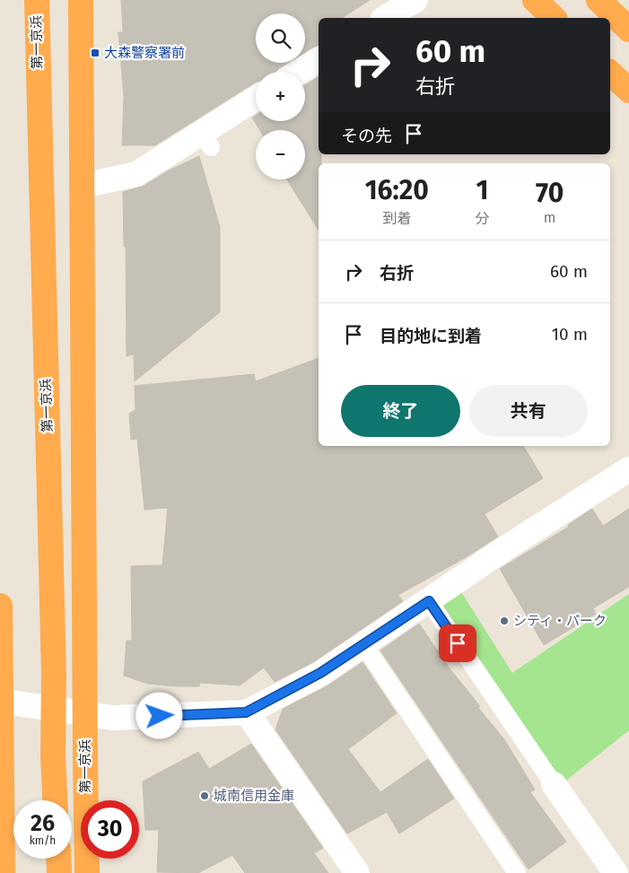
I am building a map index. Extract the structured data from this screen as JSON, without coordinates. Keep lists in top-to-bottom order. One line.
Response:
{"streets":{"highway":["第一京浜"]},"places":{"transit":["大森警察署前"],"other":["シティ・パーク","城南信用金庫"]},"page":{"map_buttons":["+","−"],"turn":["60 m","右折"],"then":"その先","eta":["16:20","到着","1","分","70","m"],"list":[{"name":"右折","value":"60 m"},{"name":"目的地に到着","value":"10 m"}],"buttons":["終了","共有"],"speed":"26 km/h","limit":"30"}}
